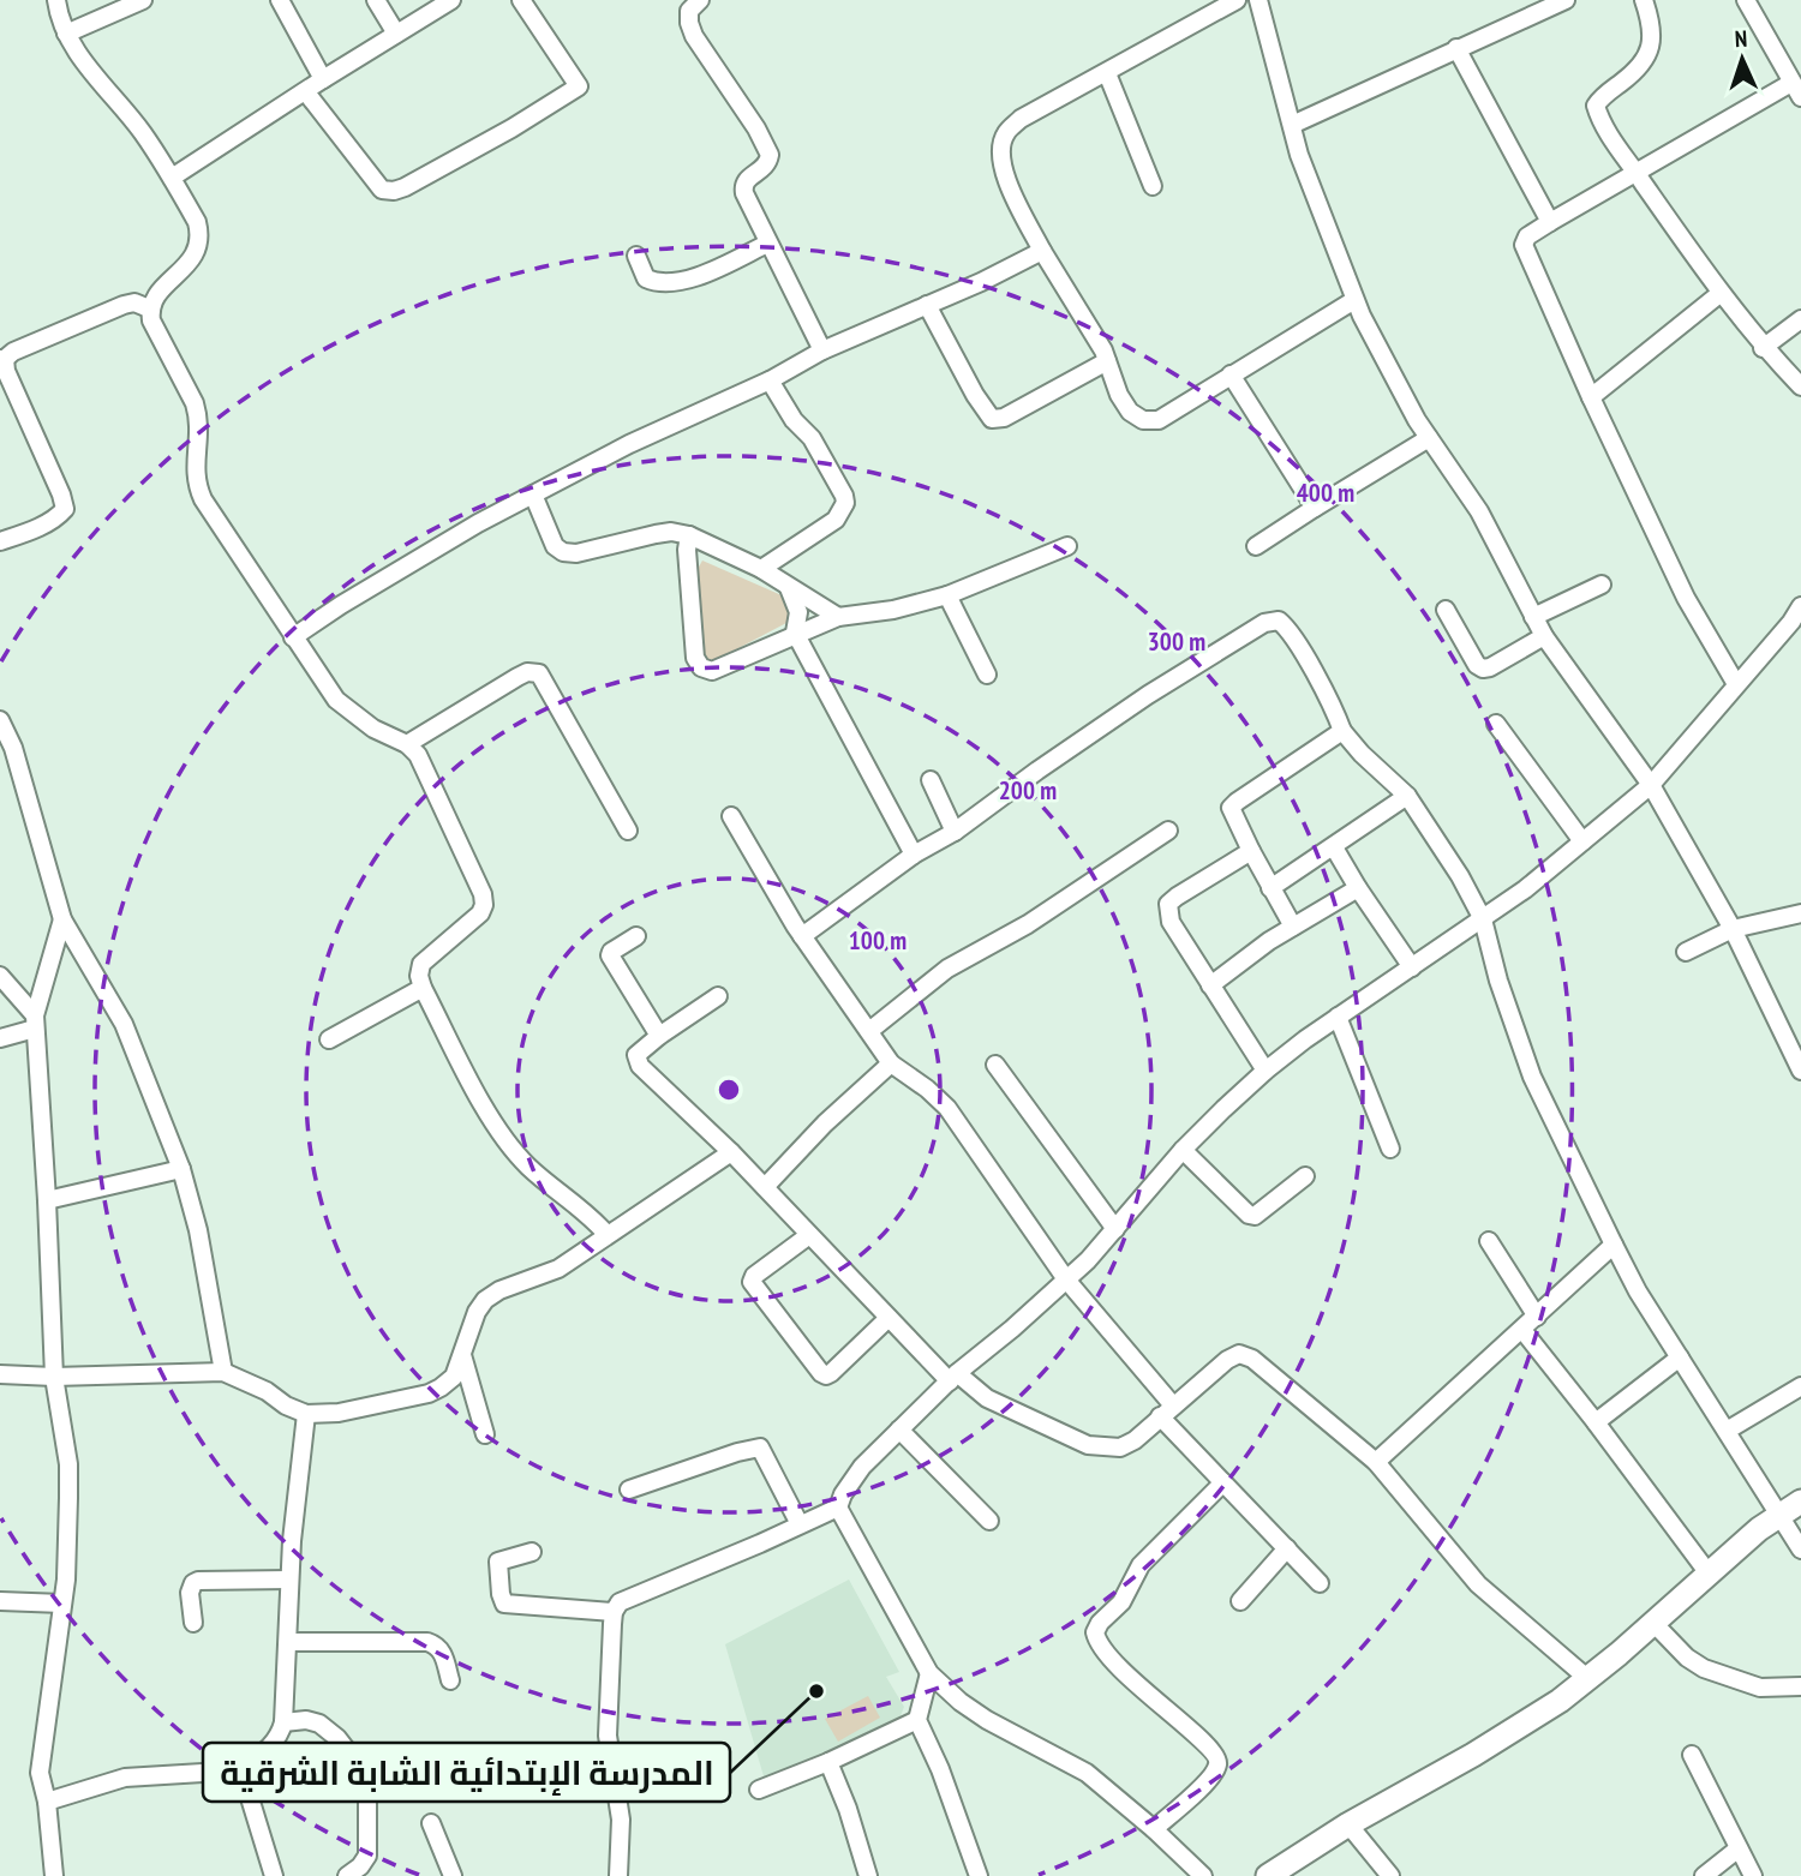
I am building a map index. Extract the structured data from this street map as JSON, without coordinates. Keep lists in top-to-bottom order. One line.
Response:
{"places":["المدرسة الإبتدائية الشابة الشرقية"],"north":"top","rings":["400 m","300 m","200 m","100 m"]}
